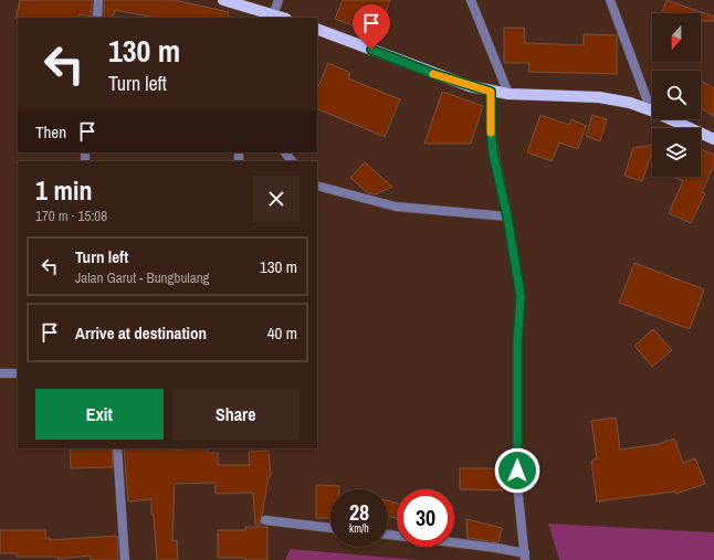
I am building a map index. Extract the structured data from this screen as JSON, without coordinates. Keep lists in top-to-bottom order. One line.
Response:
{"north":"bottom","page":{"turn":["130 m","Turn left"],"then":"Then","heading":["1 min","170 m · 15:08"],"list":[{"name":"Turn left","note":"Jalan Garut - Bungbulang","value":"130 m"},{"name":"Arrive at destination","value":"40 m"}],"buttons":["Exit","Share"],"speed":"28 km/h","limit":"30"}}
